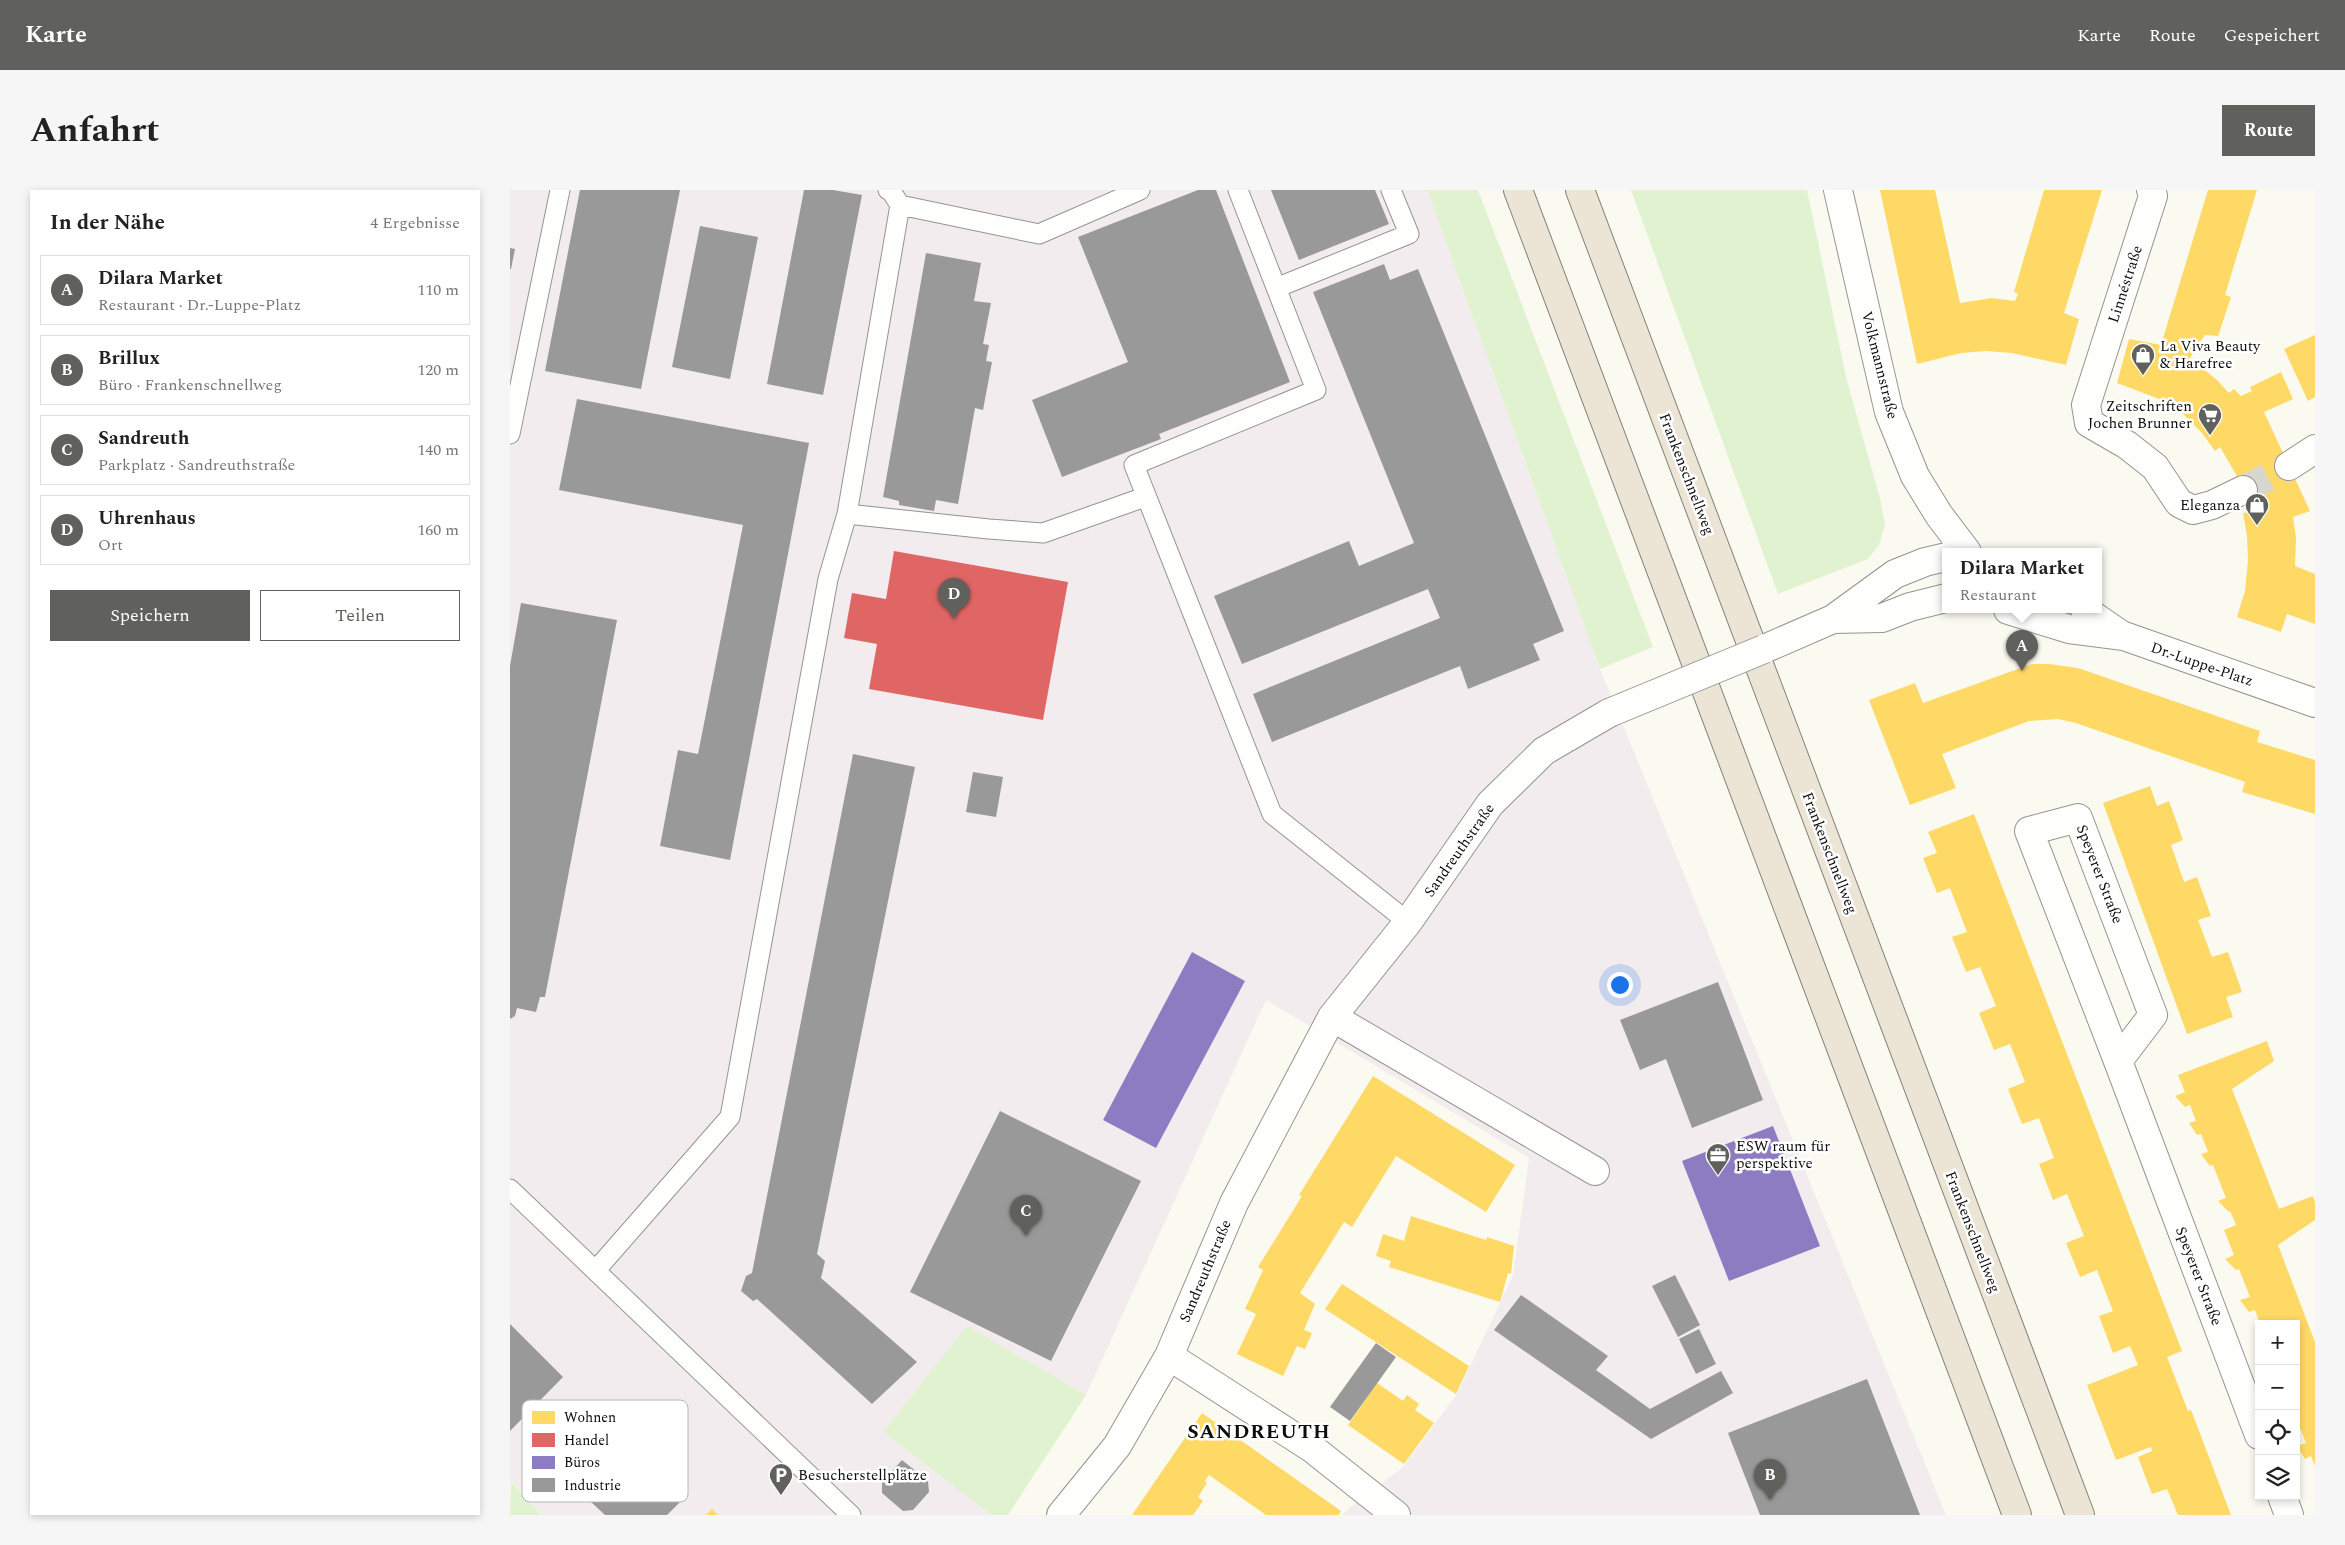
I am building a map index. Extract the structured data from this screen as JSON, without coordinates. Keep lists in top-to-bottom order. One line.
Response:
{"streets":{"highway":["Frankenschnellweg"],"street":["Linnéstraße","Volkmannstraße","Dr.-Luppe-Platz","Sandreuthstraße","Speyerer Straße"]},"districts":["SANDREUTH"],"places":{"shop":["La Viva Beauty & Harefree","Eleganza"],"supermarket":["Zeitschriften Jochen Brunner"],"office":["ESW raum für perspektive"],"parking":["Besucherstellplätze"]},"legend":["Wohnen","Handel","Büros","Industrie"],"page":{"header":"Karte","nav":["Karte","Route","Gespeichert"],"title":"Anfahrt","buttons":["Route",["Speichern","Teilen"]],"heading":["In der Nähe","4 Ergebnisse"],"list":[{"mark":"A","name":"Dilara Market","note":"Restaurant · Dr.-Luppe-Platz","value":"110 m"},{"mark":"B","name":"Brillux","note":"Büro · Frankenschnellweg","value":"120 m"},{"mark":"C","name":"Sandreuth","note":"Parkplatz · Sandreuthstraße","value":"140 m"},{"mark":"D","name":"Uhrenhaus","note":"Ort","value":"160 m"}],"popup":["Dilara Market","Restaurant"],"pins":["D","A","C","B"],"map_buttons":["+","−"]}}
